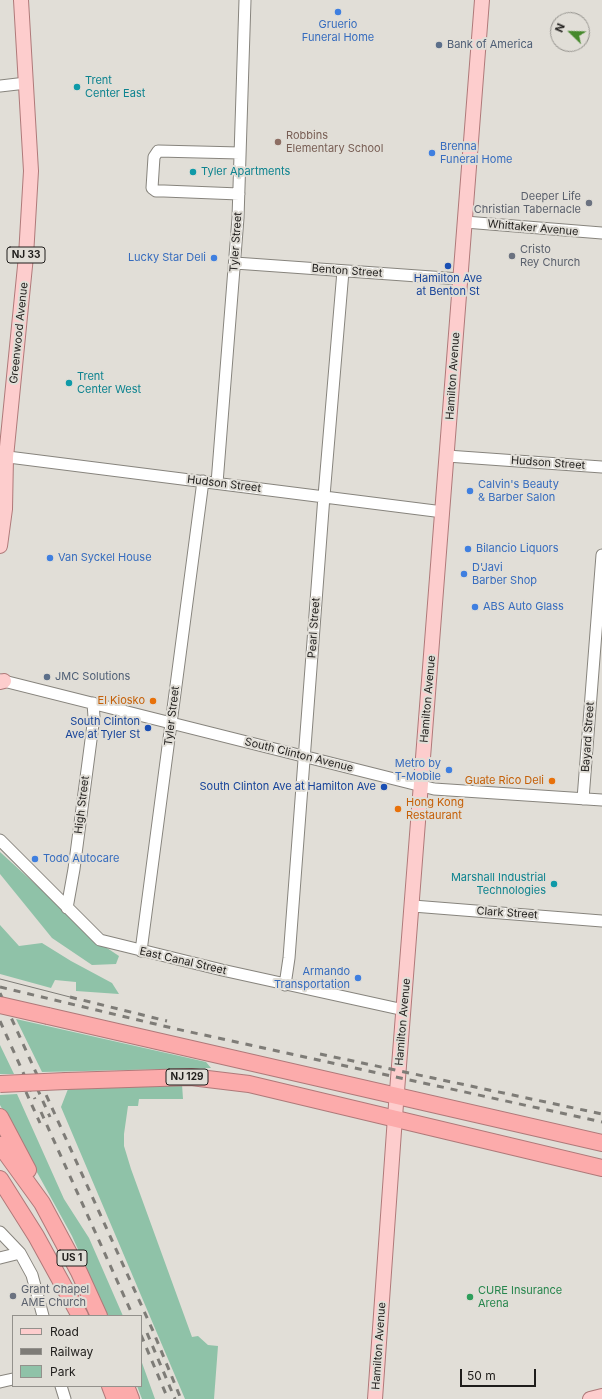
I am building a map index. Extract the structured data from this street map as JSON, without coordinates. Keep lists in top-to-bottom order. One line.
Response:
{"streets":{"highway":["NJ 129","US 1"],"main road":["NJ 33","Greenwood Avenue","Hamilton Avenue"],"street":["Whittaker Avenue","Tyler Street","Benton Street","Hudson Street","Pearl Street","Bayard Street","South Clinton Avenue","High Street","Clark Street","East Canal Street"]},"crossings":[["Whittaker Avenue","Hamilton Avenue"],["Tyler Street","Benton Street"],["Tyler Street","Hudson Street"],["Tyler Street","South Clinton Avenue"],["Tyler Street","East Canal Street"],["Benton Street","Hamilton Avenue"],["Benton Street","Pearl Street"],["Greenwood Avenue","Hudson Street"],["Hamilton Avenue","Hudson Street"],["Hamilton Avenue","South Clinton Avenue"],["Hamilton Avenue","Clark Street"],["Hamilton Avenue","East Canal Street"],["Hamilton Avenue","NJ 129"],["Hudson Street","Pearl Street"],["Pearl Street","South Clinton Avenue"],["Pearl Street","East Canal Street"],["Bayard Street","South Clinton Avenue"],["South Clinton Avenue","High Street"],["High Street","East Canal Street"]],"places":["Gruerio Funeral Home","Bank of America","Trent Center East","Robbins Elementary School","Brenna Funeral Home","Tyler Apartments","Deeper Life Christian Tabernacle","Cristo Rey Church","Lucky Star Deli","Hamilton Ave at Benton St","Trent Center West","Calvin's Beauty & Barber Salon","Bilancio Liquors","Van Syckel House","D'Javi Barber Shop","ABS Auto Glass","JMC Solutions","El Kiosko","South Clinton Ave at Tyler St","Metro by T-Mobile","Guate Rico Deli","South Clinton Ave at Hamilton Ave","Hong Kong Restaurant","Todo Autocare","Marshall Industrial Technologies","Armando Transportation","Grant Chapel AME Church","CURE Insurance Arena"],"legend":["Road","Railway","Park"],"scale_bar":"50 m","north":"top left"}
